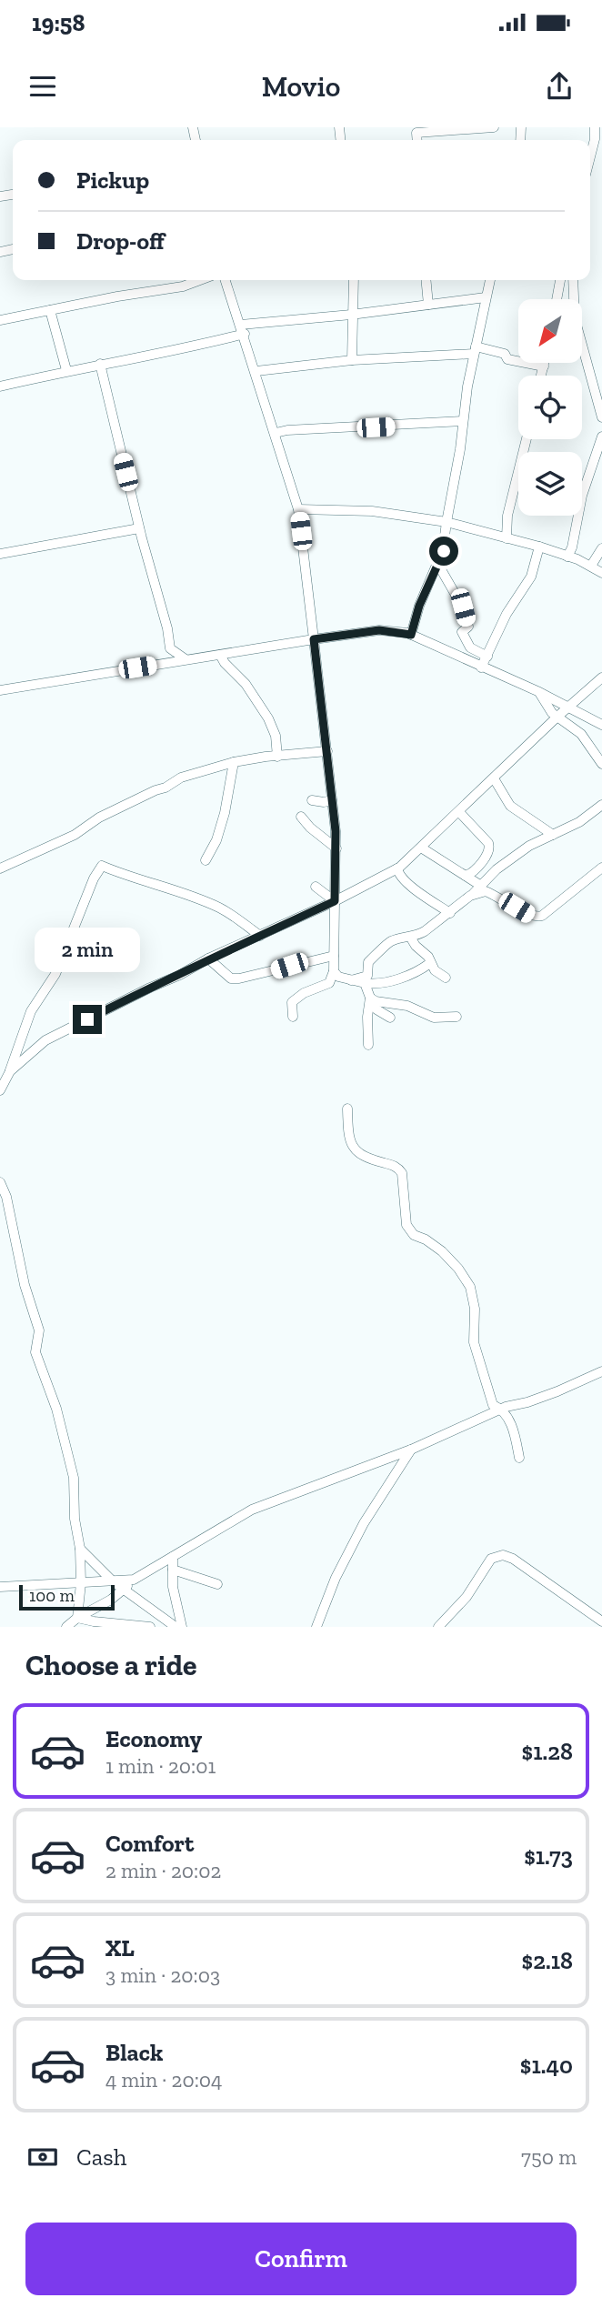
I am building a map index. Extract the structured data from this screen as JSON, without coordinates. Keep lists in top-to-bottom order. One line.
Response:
{"scale_bar":"100 m","north":"bottom left","page":{"status":"19:58","header":"Movio","banner":["Pickup","Drop-off"],"bubble":"2 min","scale":"100 m","heading":"Choose a ride","list":[{"name":"Economy","note":"1 min · 20:01","value":"$1.28"},{"name":"Comfort","note":"2 min · 20:02","value":"$1.73"},{"name":"XL","note":"3 min · 20:03","value":"$2.18"},{"name":"Black","note":"4 min · 20:04","value":"$1.40"}],"pay":["Cash","750 m"],"buttons":"Confirm"}}
